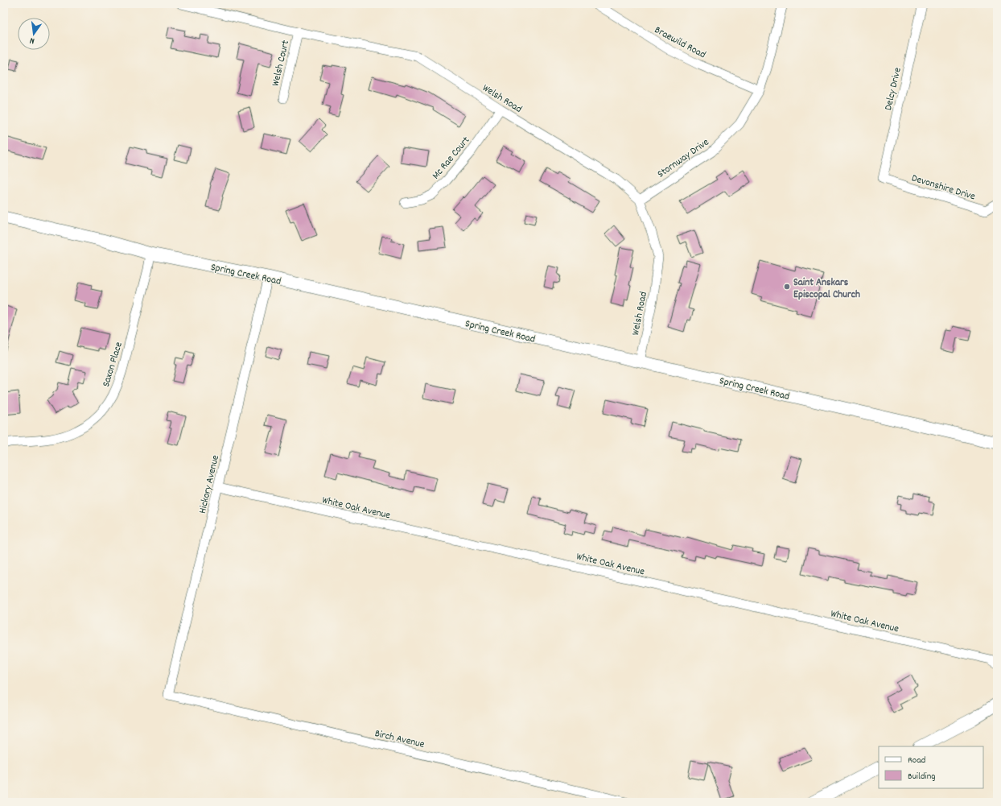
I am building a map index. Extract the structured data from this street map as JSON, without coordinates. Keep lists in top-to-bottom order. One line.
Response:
{"streets":{"main road":["Spring Creek Road"],"street":["Braewild Road","Welsh Court","Delcy Drive","Welsh Road","Mc Rae Court","Stornway Drive","Devonshire Drive","Saxon Place","Hickory Avenue","White Oak Avenue","Birch Avenue"]},"crossings":[["Braewild Road","Stornway Drive"],["Welsh Court","Welsh Road"],["Delcy Drive","Devonshire Drive"],["Welsh Road","Mc Rae Court"],["Welsh Road","Stornway Drive"],["Welsh Road","Spring Creek Road"],["Spring Creek Road","Saxon Place"],["Spring Creek Road","Hickory Avenue"],["Hickory Avenue","White Oak Avenue"],["Hickory Avenue","Birch Avenue"]],"places":["Saint Anskars Episcopal Church"],"legend":["Road","Building"],"north":"bottom"}
